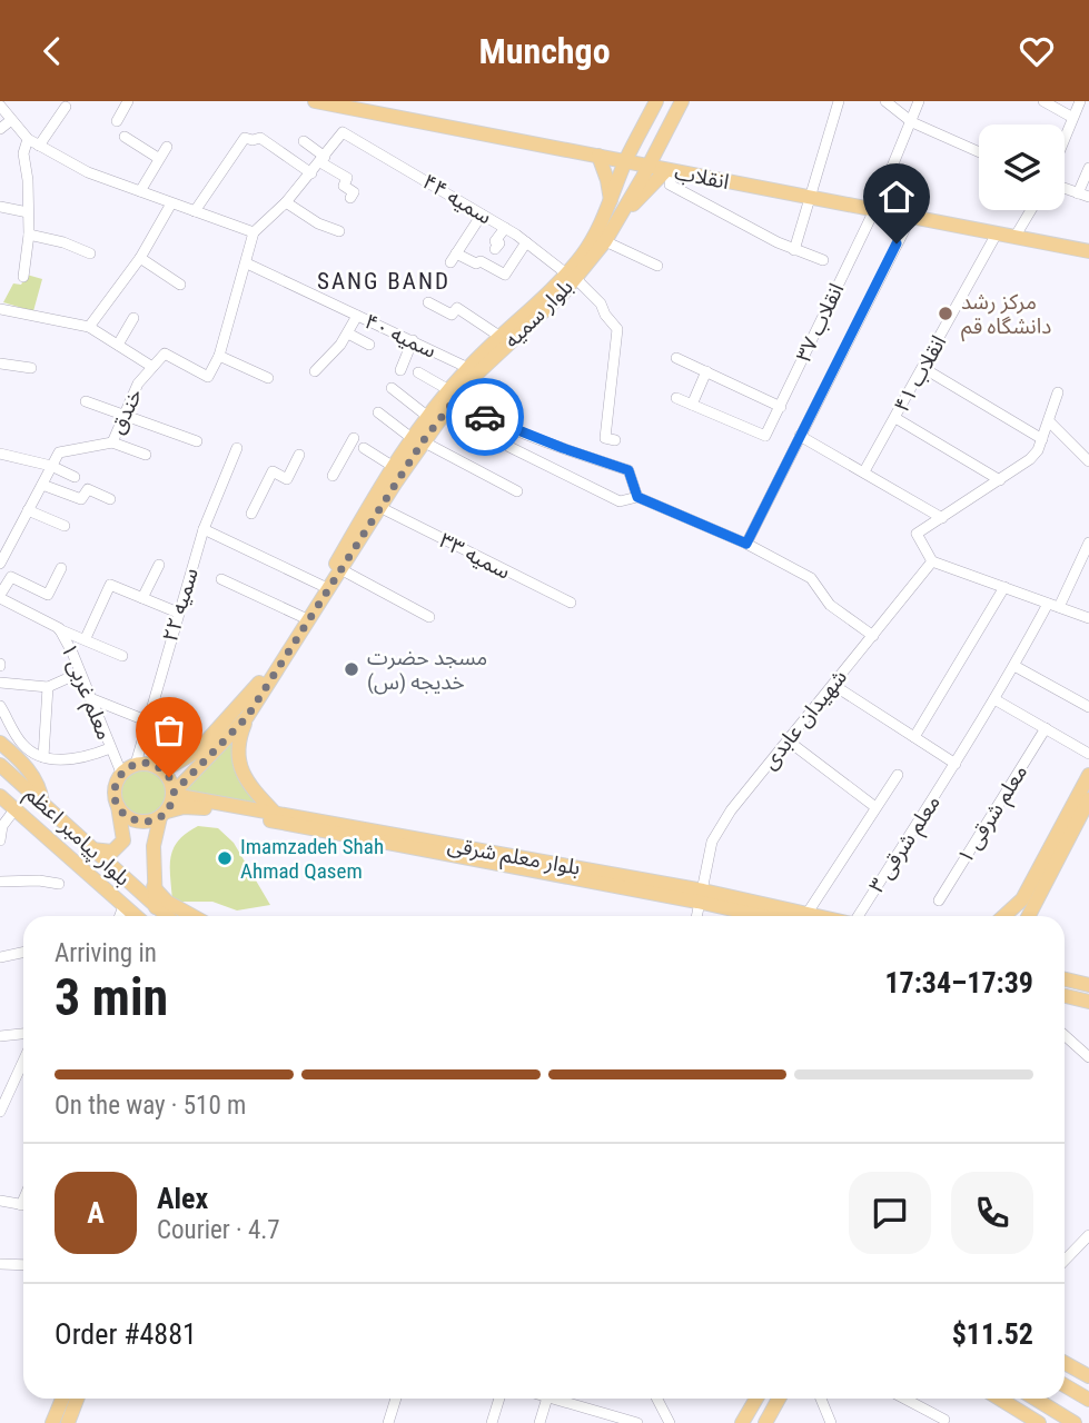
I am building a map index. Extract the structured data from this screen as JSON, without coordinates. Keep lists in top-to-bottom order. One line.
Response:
{"streets":{"main road":["انقلاب","بلوار سمیه","بلوار پیامبر اعظم","بلوار معلم شرقی"],"street":["سمیه ۴۴","انقلاب ۳۷","سمیه ۴۰","انقلاب ۴۱","خندق","سمیه ۳۳","سمیه ۲۲","معلم غربی ۱","شهیدان عابدی","معلم شرقی ۱","معلم شرقی ۳"]},"crossings":[["انقلاب","بلوار سمیه"],["انقلاب","انقلاب ۳۷"],["انقلاب","انقلاب ۴۱"],["سمیه ۴۴","بلوار سمیه"],["بلوار سمیه","سمیه ۴۰"],["بلوار سمیه","سمیه ۳۳"],["بلوار سمیه","سمیه ۲۲"],["بلوار سمیه","معلم غربی ۱"],["بلوار سمیه","بلوار معلم شرقی"],["سمیه ۲۲","معلم غربی ۱"],["سمیه ۲۲","بلوار معلم شرقی"],["معلم غربی ۱","بلوار معلم شرقی"],["شهیدان عابدی","بلوار معلم شرقی"]],"districts":["SANG BAND"],"places":["مرکز رشد دانشگاه قم","مسجد حضرت خدیجه (س)","Imamzadeh Shah Ahmad Qasem"],"page":{"header":"Munchgo","heading":["3 min","Arriving in","17:34–17:39"],"panel":["Alex","Courier · 4.7","Order #4881","$11.52"],"bar":"On the way · 510 m","round":"A"}}
